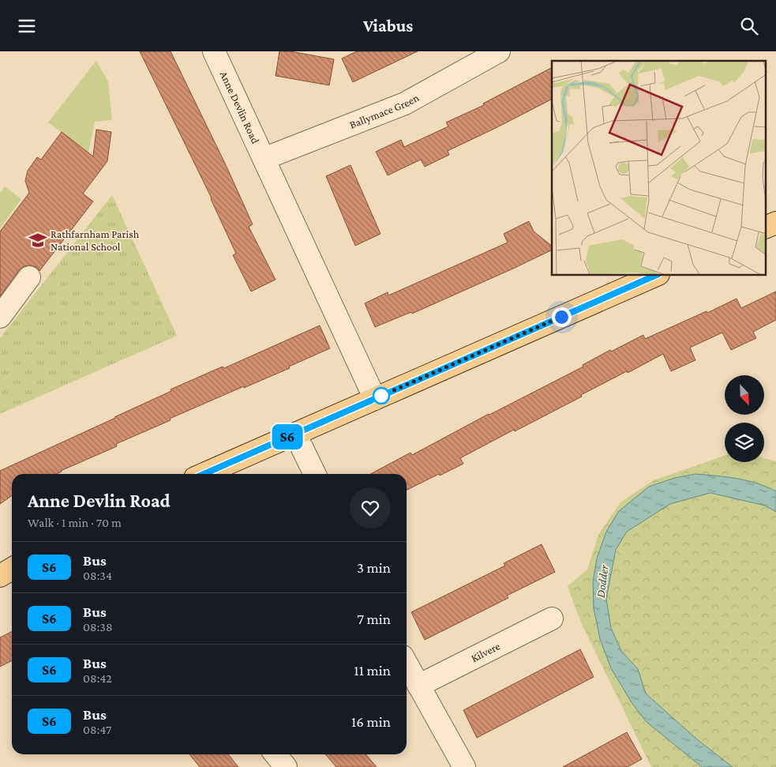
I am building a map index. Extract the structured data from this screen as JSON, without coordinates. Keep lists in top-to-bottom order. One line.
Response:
{"streets":{"street":["Anne Devlin Road","Ballymace Green","Kilvere"]},"crossings":[["Anne Devlin Road","Ballymace Green"]],"water":["Dodder"],"places":{"school or university":["Rathfarnham Parish National School"]},"lines":["bus line S6"],"north":"bottom right","page":{"header":"Viabus","on_map":"S6","heading":["Anne Devlin Road","Walk · 1 min · 70 m"],"list":[{"mark":"S6","name":"Bus","note":"08:34","value":"3 min"},{"mark":"S6","name":"Bus","note":"08:38","value":"7 min"},{"mark":"S6","name":"Bus","note":"08:42","value":"11 min"},{"mark":"S6","name":"Bus","note":"08:47","value":"16 min"}]}}
